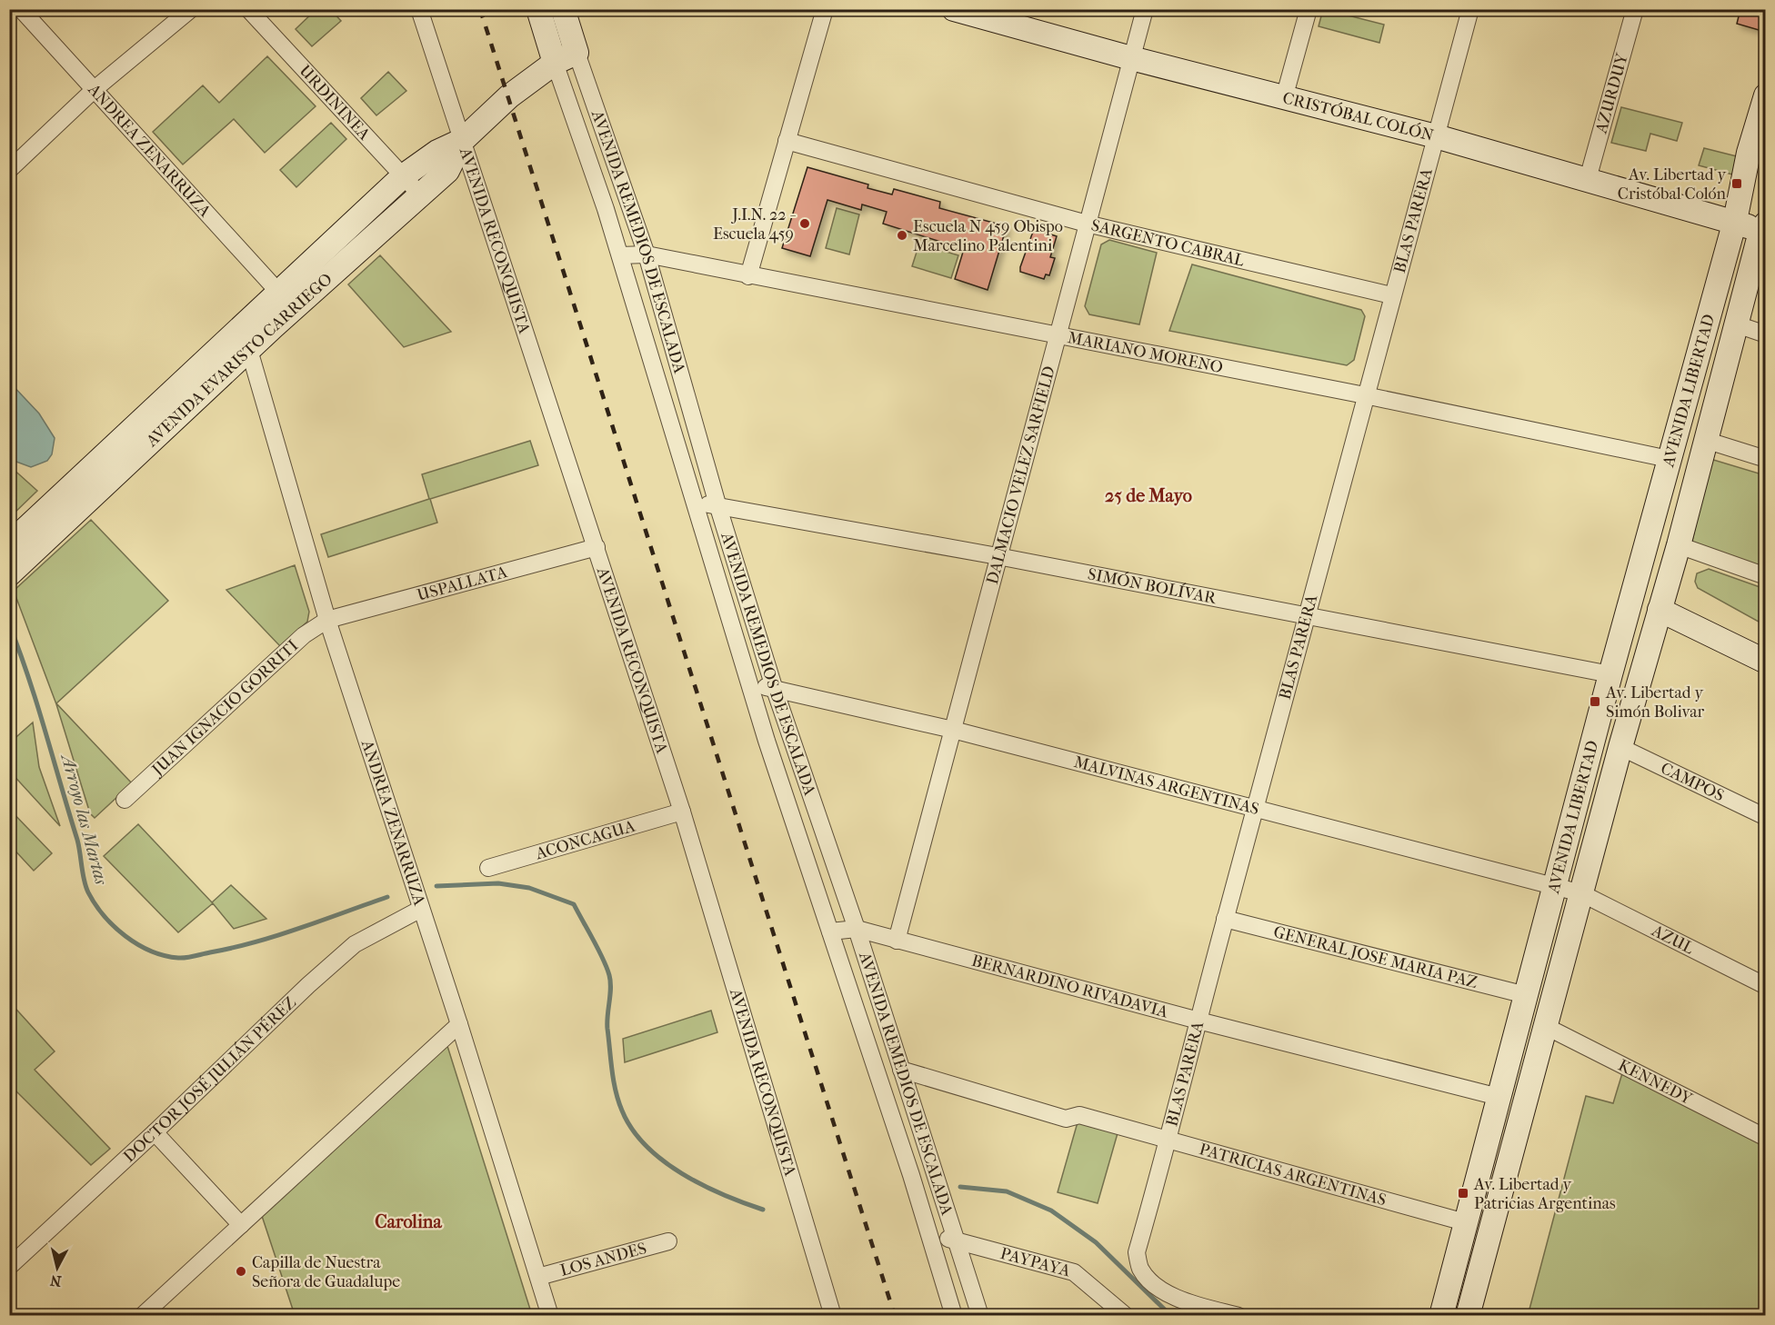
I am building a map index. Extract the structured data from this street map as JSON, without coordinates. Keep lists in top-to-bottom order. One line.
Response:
{"streets":{"street":["AZURDUY","URDININEA","CRISTÓBAL COLÓN","ANDREA ZENARRUZA","BLAS PARERA","AVENIDA RECONQUISTA","AVENIDA REMEDIOS DE ESCALADA","SARGENTO CABRAL","MARIANO MORENO","AVENIDA EVARISTO CARRIEGO","AVENIDA LIBERTAD","DALMACIO VELEZ SARFIELD","USPALLATA","SIMÓN BOLÍVAR","JUAN IGNACIO GORRITI","CAMPOS","MALVINAS ARGENTINAS","ACONCAGUA","AZUL","GENERAL JOSE MARIA PAZ","BERNARDINO RIVADAVIA","DOCTOR JOSÉ JULIÁN PÉREZ","KENNEDY","PATRICIAS ARGENTINAS","LOS ANDES","PAYPAYA"]},"crossings":[["AZURDUY","CRISTÓBAL COLÓN"],["URDININEA","AVENIDA EVARISTO CARRIEGO"],["CRISTÓBAL COLÓN","BLAS PARERA"],["CRISTÓBAL COLÓN","AVENIDA LIBERTAD"],["CRISTÓBAL COLÓN","DALMACIO VELEZ SARFIELD"],["ANDREA ZENARRUZA","AVENIDA EVARISTO CARRIEGO"],["ANDREA ZENARRUZA","USPALLATA"],["ANDREA ZENARRUZA","JUAN IGNACIO GORRITI"],["ANDREA ZENARRUZA","DOCTOR JOSÉ JULIÁN PÉREZ"],["ANDREA ZENARRUZA","LOS ANDES"],["BLAS PARERA","SARGENTO CABRAL"],["BLAS PARERA","MARIANO MORENO"],["BLAS PARERA","SIMÓN BOLÍVAR"],["BLAS PARERA","MALVINAS ARGENTINAS"],["BLAS PARERA","GENERAL JOSE MARIA PAZ"],["BLAS PARERA","BERNARDINO RIVADAVIA"],["BLAS PARERA","PATRICIAS ARGENTINAS"],["AVENIDA RECONQUISTA","AVENIDA EVARISTO CARRIEGO"],["AVENIDA RECONQUISTA","USPALLATA"],["AVENIDA RECONQUISTA","ACONCAGUA"],["AVENIDA REMEDIOS DE ESCALADA","MARIANO MORENO"],["AVENIDA REMEDIOS DE ESCALADA","AVENIDA EVARISTO CARRIEGO"],["AVENIDA REMEDIOS DE ESCALADA","SIMÓN BOLÍVAR"],["AVENIDA REMEDIOS DE ESCALADA","MALVINAS ARGENTINAS"],["AVENIDA REMEDIOS DE ESCALADA","BERNARDINO RIVADAVIA"],["AVENIDA REMEDIOS DE ESCALADA","PATRICIAS ARGENTINAS"],["AVENIDA REMEDIOS DE ESCALADA","PAYPAYA"],["SARGENTO CABRAL","DALMACIO VELEZ SARFIELD"],["MARIANO MORENO","AVENIDA LIBERTAD"],["MARIANO MORENO","DALMACIO VELEZ SARFIELD"],["AVENIDA LIBERTAD","SIMÓN BOLÍVAR"],["AVENIDA LIBERTAD","CAMPOS"],["AVENIDA LIBERTAD","MALVINAS ARGENTINAS"],["AVENIDA LIBERTAD","AZUL"],["AVENIDA LIBERTAD","GENERAL JOSE MARIA PAZ"],["AVENIDA LIBERTAD","BERNARDINO RIVADAVIA"],["AVENIDA LIBERTAD","KENNEDY"],["AVENIDA LIBERTAD","PATRICIAS ARGENTINAS"],["DALMACIO VELEZ SARFIELD","SIMÓN BOLÍVAR"],["DALMACIO VELEZ SARFIELD","MALVINAS ARGENTINAS"],["DALMACIO VELEZ SARFIELD","BERNARDINO RIVADAVIA"],["USPALLATA","JUAN IGNACIO GORRITI"],["MALVINAS ARGENTINAS","AZUL"]],"districts":["25 de Mayo","Carolina"],"water":["Arroyo las Martas"],"places":{"transit":["Av. Libertad y Cristóbal Colón","Av. Libertad y Simón Bolivar","Av. Libertad y Patricias Argentinas"],"other":["J.I.N. 22 - Escuela 459","Escuela N 459 Obispo Marcelino Palentini","Capilla de Nuestra Señora de Guadalupe"]},"north":"bottom"}
